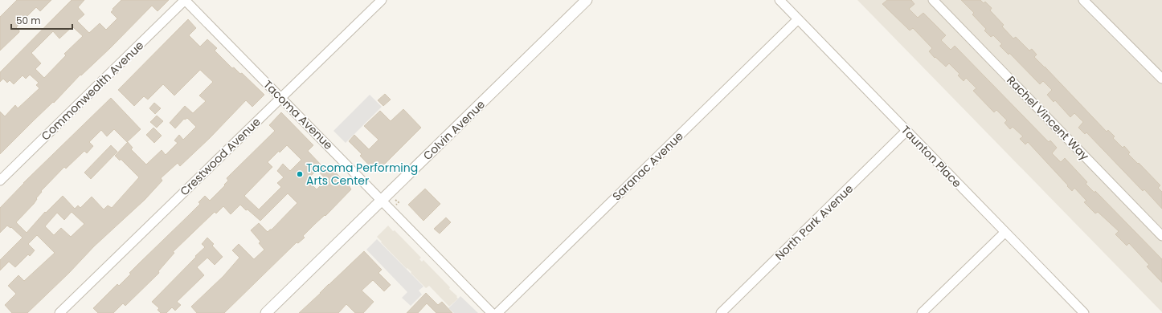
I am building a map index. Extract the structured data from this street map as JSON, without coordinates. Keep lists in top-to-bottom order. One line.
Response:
{"streets":{"street":["Commonwealth Avenue","Tacoma Avenue","Rachel Vincent Way","Colvin Avenue","Crestwood Avenue","Taunton Place","Saranac Avenue","North Park Avenue"]},"crossings":[["Commonwealth Avenue","Tacoma Avenue"],["Tacoma Avenue","Colvin Avenue"],["Tacoma Avenue","Crestwood Avenue"],["Taunton Place","Saranac Avenue"],["Taunton Place","North Park Avenue"]],"places":["Tacoma Performing Arts Center"],"scale_bar":"50 m"}
